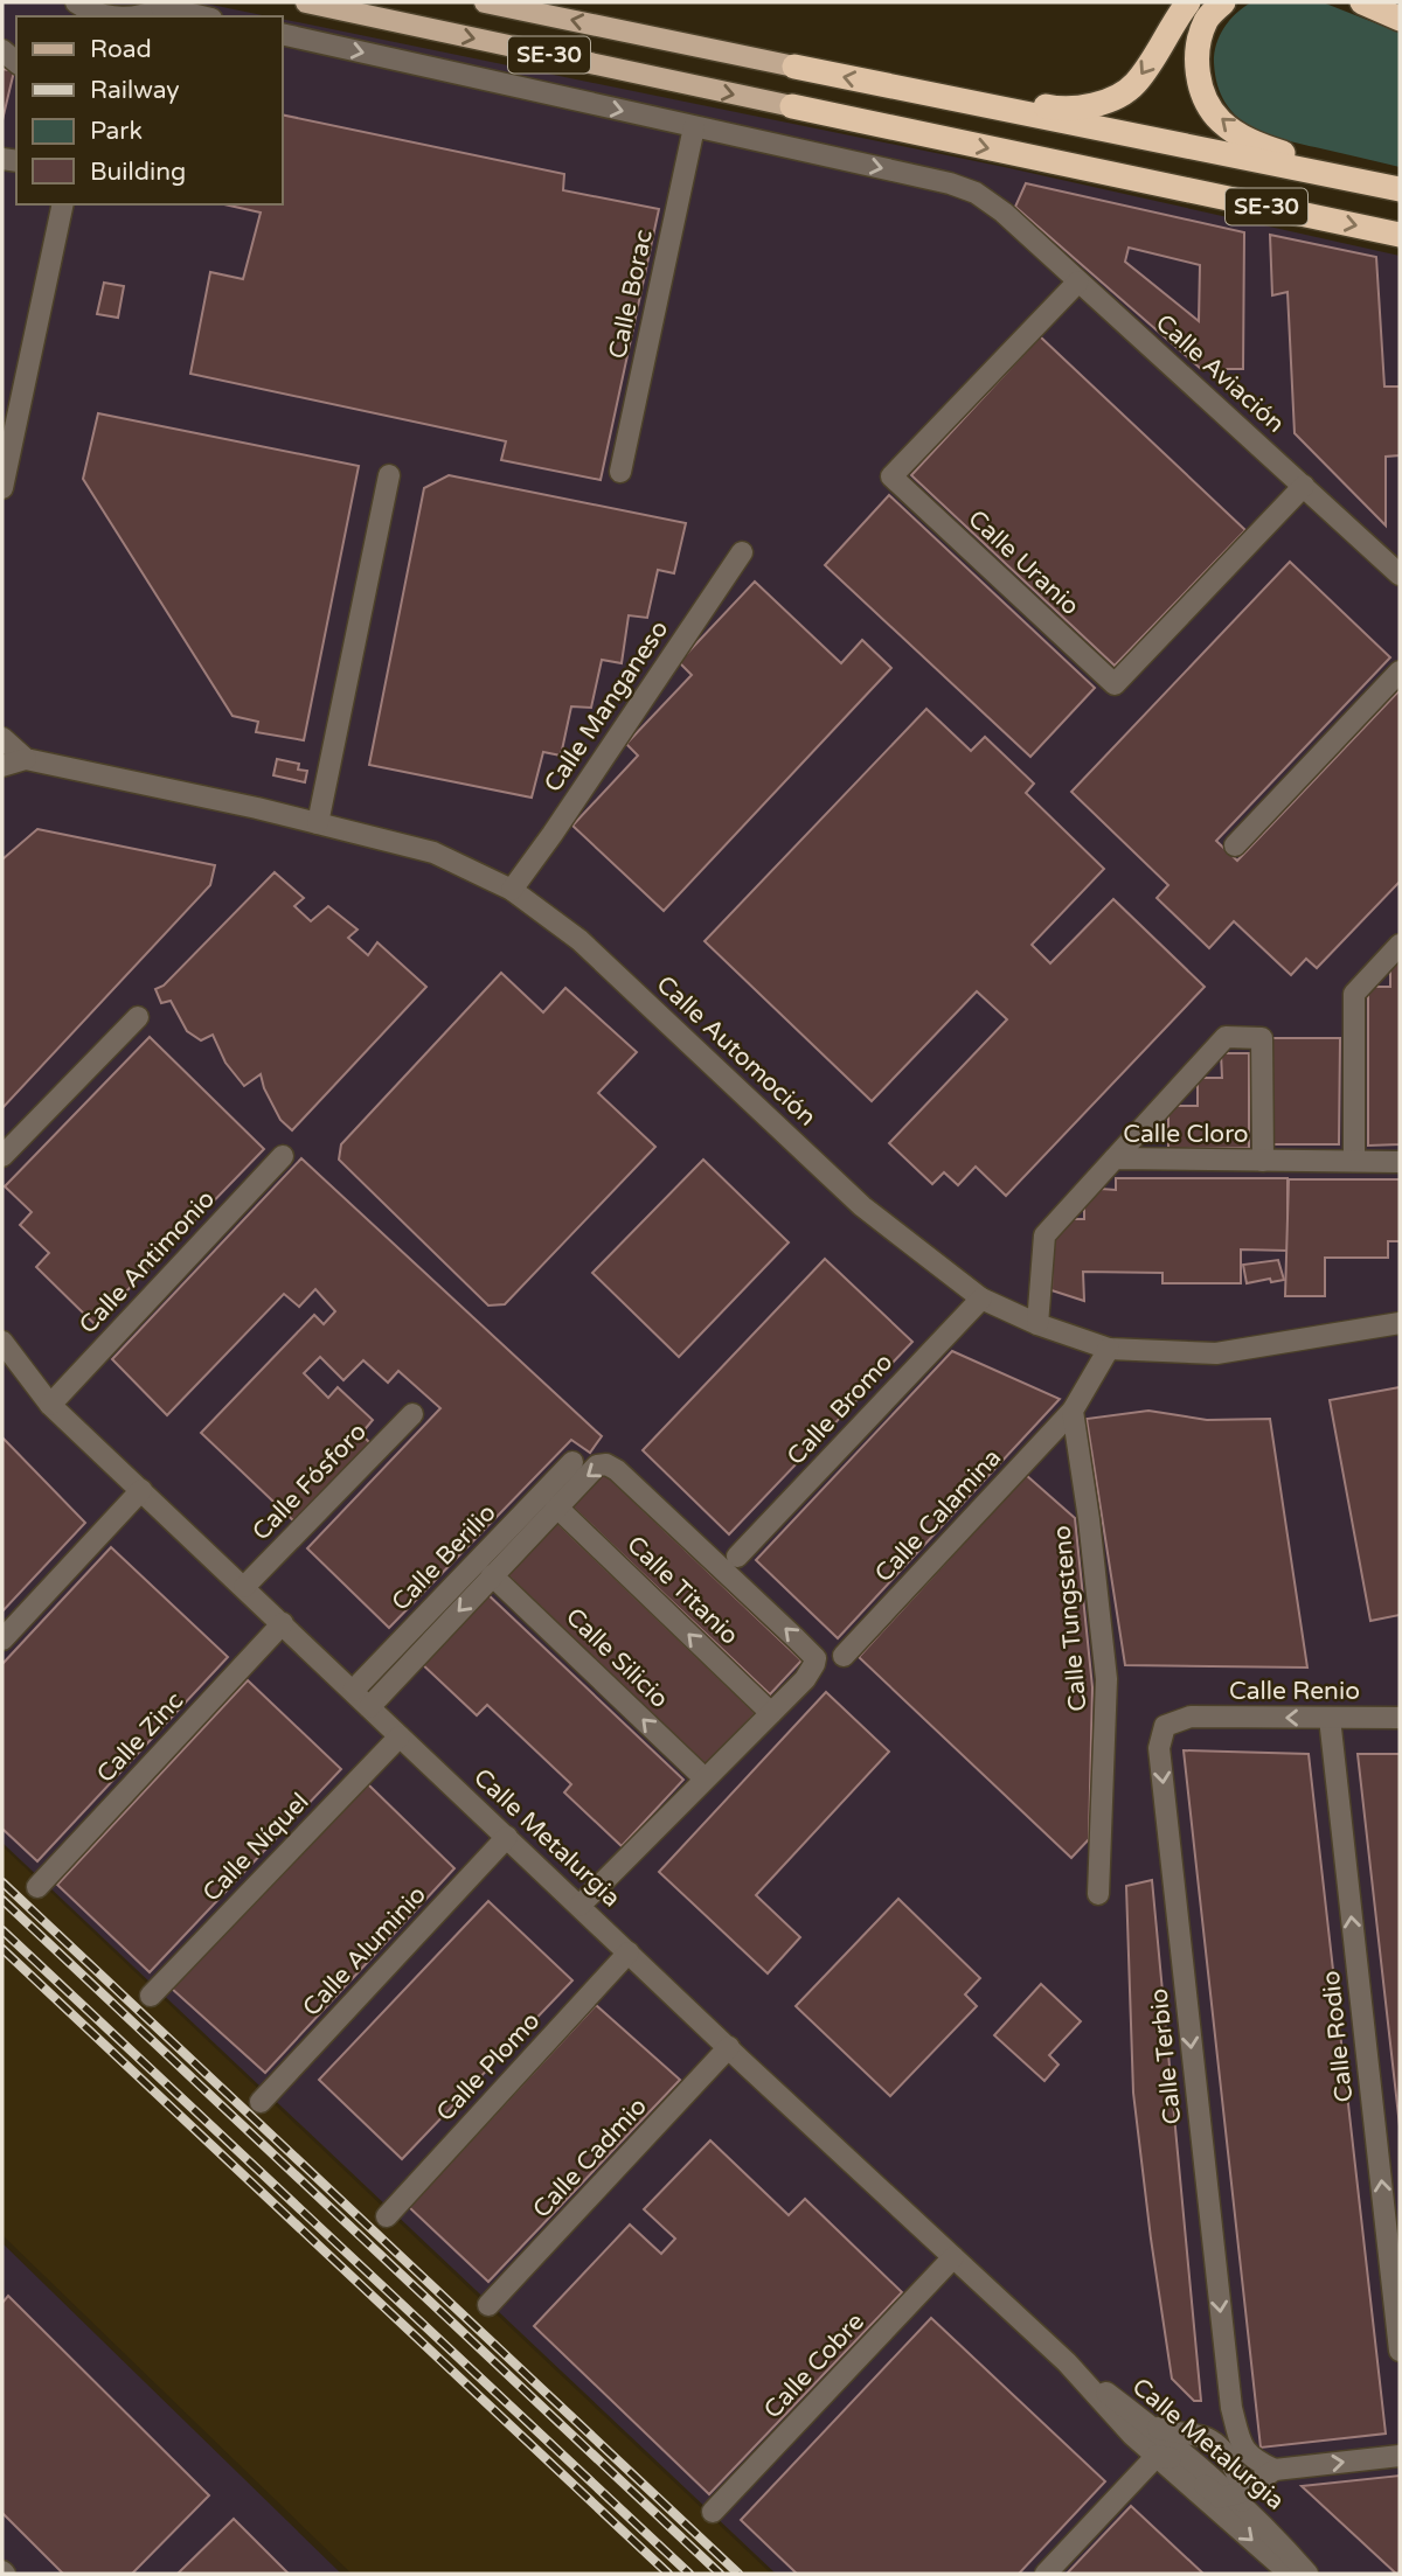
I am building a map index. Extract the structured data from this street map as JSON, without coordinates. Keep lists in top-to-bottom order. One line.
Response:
{"streets":{"highway":["SE-30"],"street":["Calle Borac","Calle Aviación","Calle Uranio","Calle Manganeso","Calle Automoción","Calle Cloro","Calle Antimonio","Calle Bromo","Calle Fósforo","Calle Calamina","Calle Berilio","Calle Titanio","Calle Tungsteno","Calle Silicio","Calle Renio","Calle Zinc","Calle Metalurgia","Calle Níquel","Calle Aluminio","Calle Rodio","Calle Terbio","Calle Plomo","Calle Cadmio","Calle Cobre"]},"crossings":[["Calle Borac","Calle Aviación"],["Calle Aviación","Calle Uranio"],["Calle Manganeso","Calle Automoción"],["Calle Automoción","Calle Cloro"],["Calle Automoción","Calle Bromo"],["Calle Antimonio","Calle Metalurgia"],["Calle Fósforo","Calle Metalurgia"],["Calle Calamina","Calle Tungsteno"],["Calle Berilio","Calle Metalurgia"],["Calle Renio","Calle Rodio"],["Calle Renio","Calle Terbio"],["Calle Zinc","Calle Metalurgia"],["Calle Metalurgia","Calle Níquel"],["Calle Metalurgia","Calle Aluminio"],["Calle Metalurgia","Calle Plomo"],["Calle Metalurgia","Calle Cadmio"],["Calle Metalurgia","Calle Cobre"]],"one_way":["Calle Aviación","Calle Titanio","Calle Silicio","Calle Renio","Calle Rodio","Calle Terbio"],"legend":["Road","Railway","Park","Building"]}
